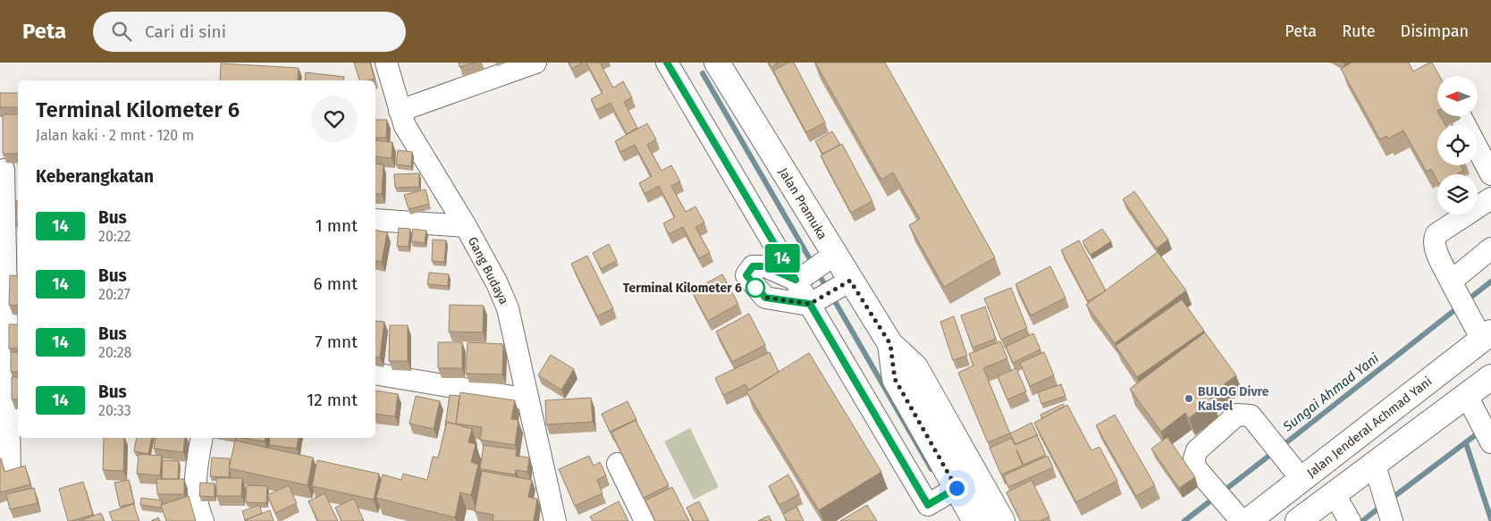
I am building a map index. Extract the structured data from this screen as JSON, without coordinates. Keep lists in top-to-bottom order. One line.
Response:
{"streets":{"main road":["Jalan Pramuka","Jalan Jenderal Achmad Yani"],"street":["Gang Budaya"]},"water":["Sungai Ahmad Yani"],"places":["Terminal Kilometer 6","BULOG Divre Kalsel"],"lines":["bus line 14"],"north":"left","page":{"header":"Peta","search":"Cari di sini","nav":["Peta","Rute","Disimpan"],"on_map":"14","heading":[["Terminal Kilometer 6","Jalan kaki · 2 mnt · 120 m"],"Keberangkatan"],"list":[{"mark":"14","name":"Bus","note":"20:22","value":"1 mnt"},{"mark":"14","name":"Bus","note":"20:27","value":"6 mnt"},{"mark":"14","name":"Bus","note":"20:28","value":"7 mnt"},{"mark":"14","name":"Bus","note":"20:33","value":"12 mnt"}]}}
